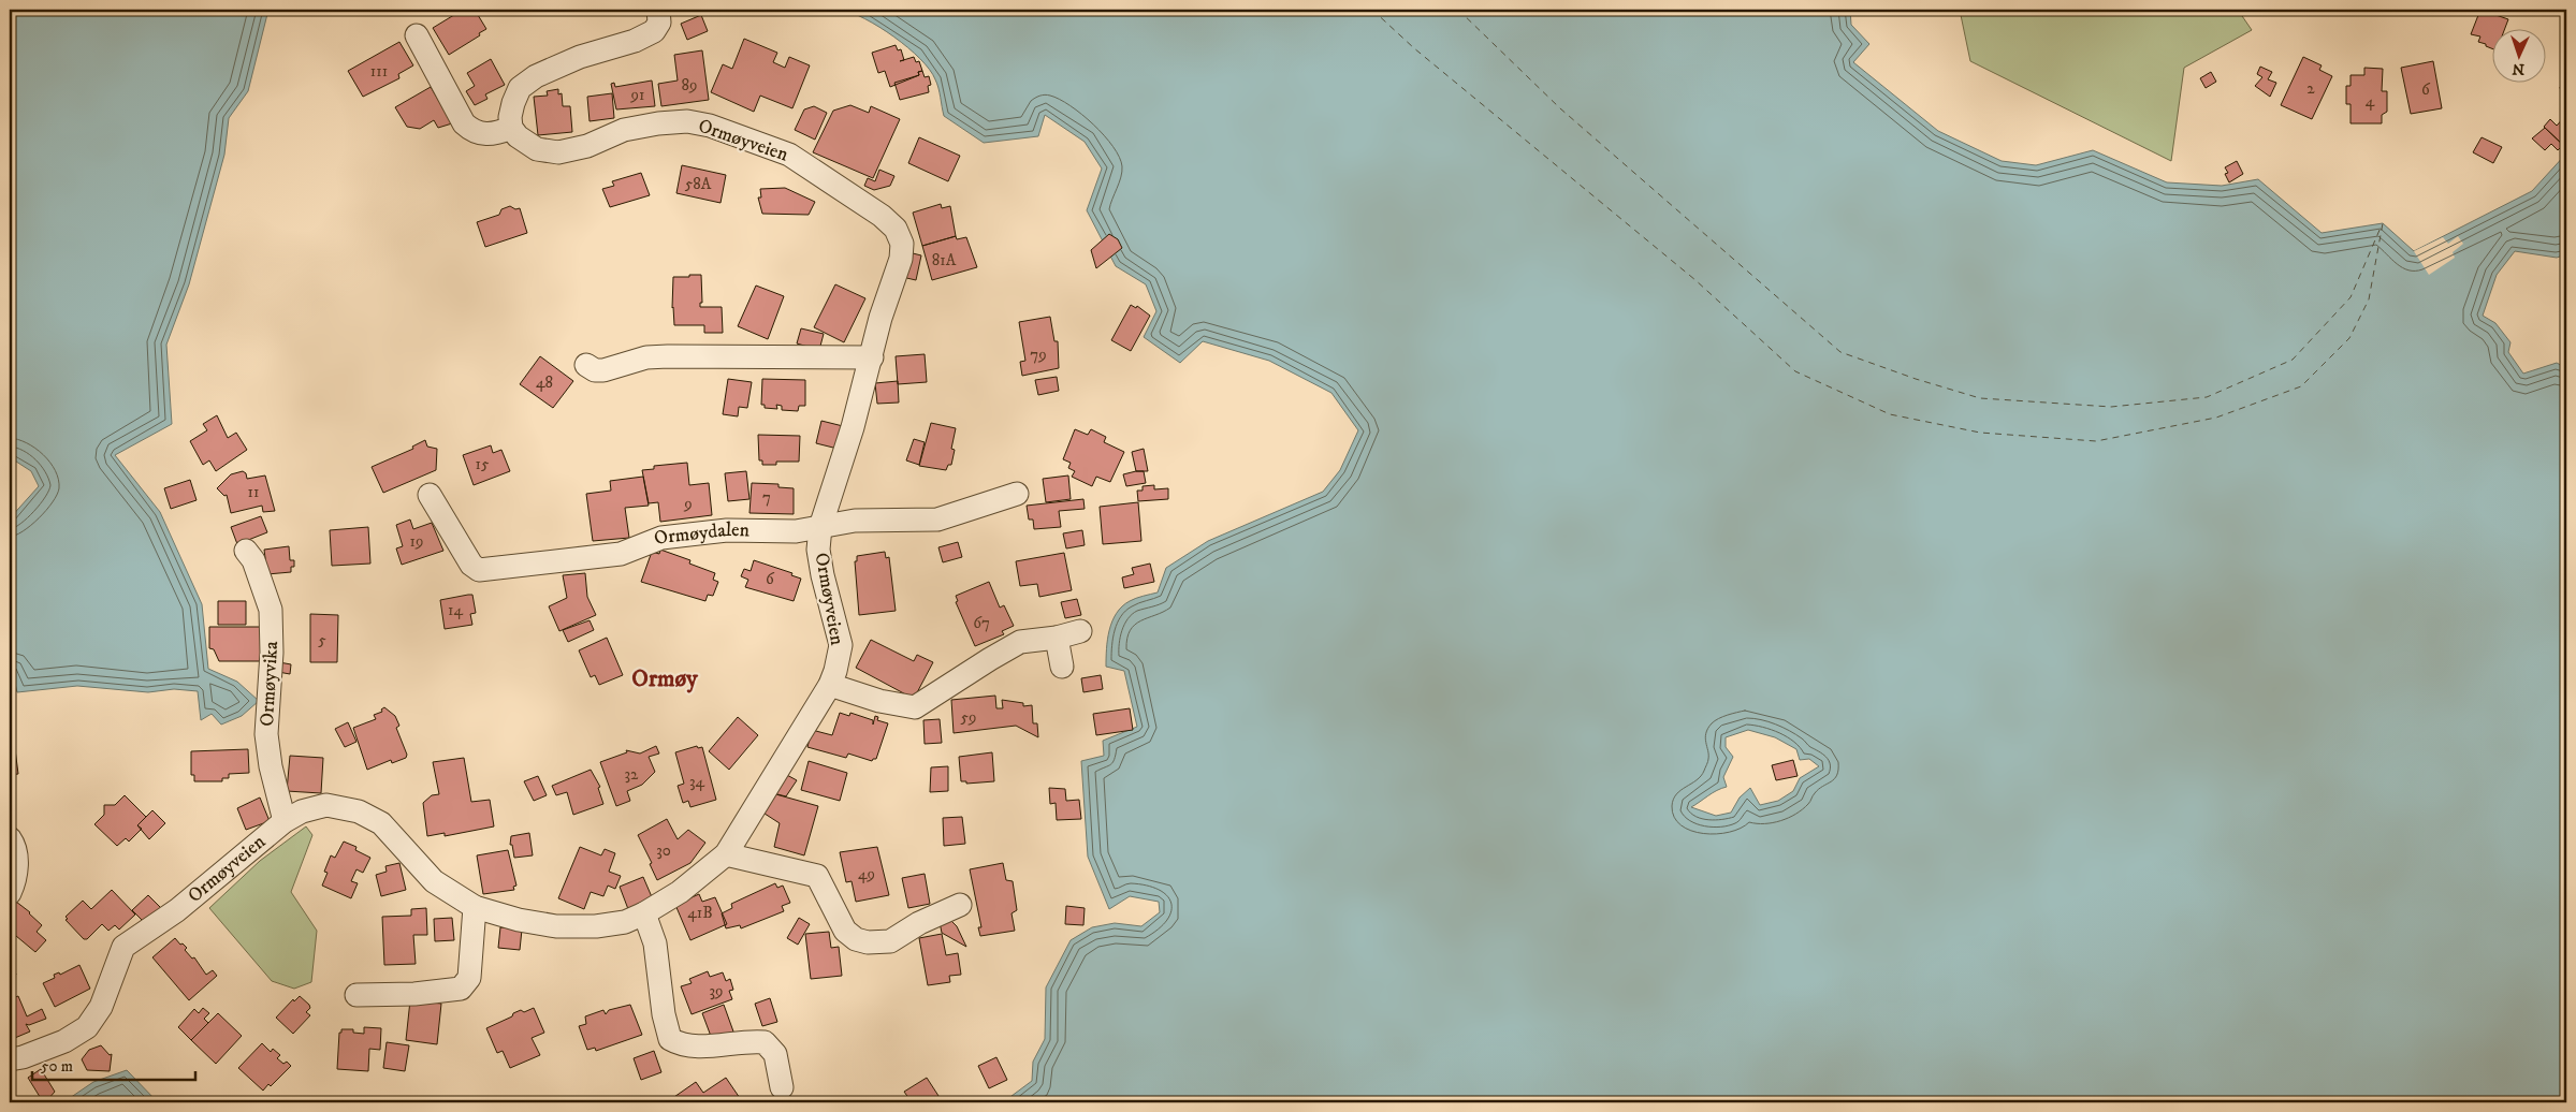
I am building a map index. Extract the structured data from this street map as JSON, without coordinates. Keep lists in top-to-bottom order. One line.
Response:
{"streets":{"street":["Ormøyveien","Ormøydalen","Ormøyvika"]},"crossings":[["Ormøyveien","Ormøydalen"],["Ormøyveien","Ormøyvika"]],"districts":["Ormøy"],"house_numbers":["111","89","2","6","91","4","58A","81A","79","48","15","11","7","9","19","6","14","67","5","59","32","34","30","49","41B","39"],"scale_bar":"50 m","north":"bottom"}
